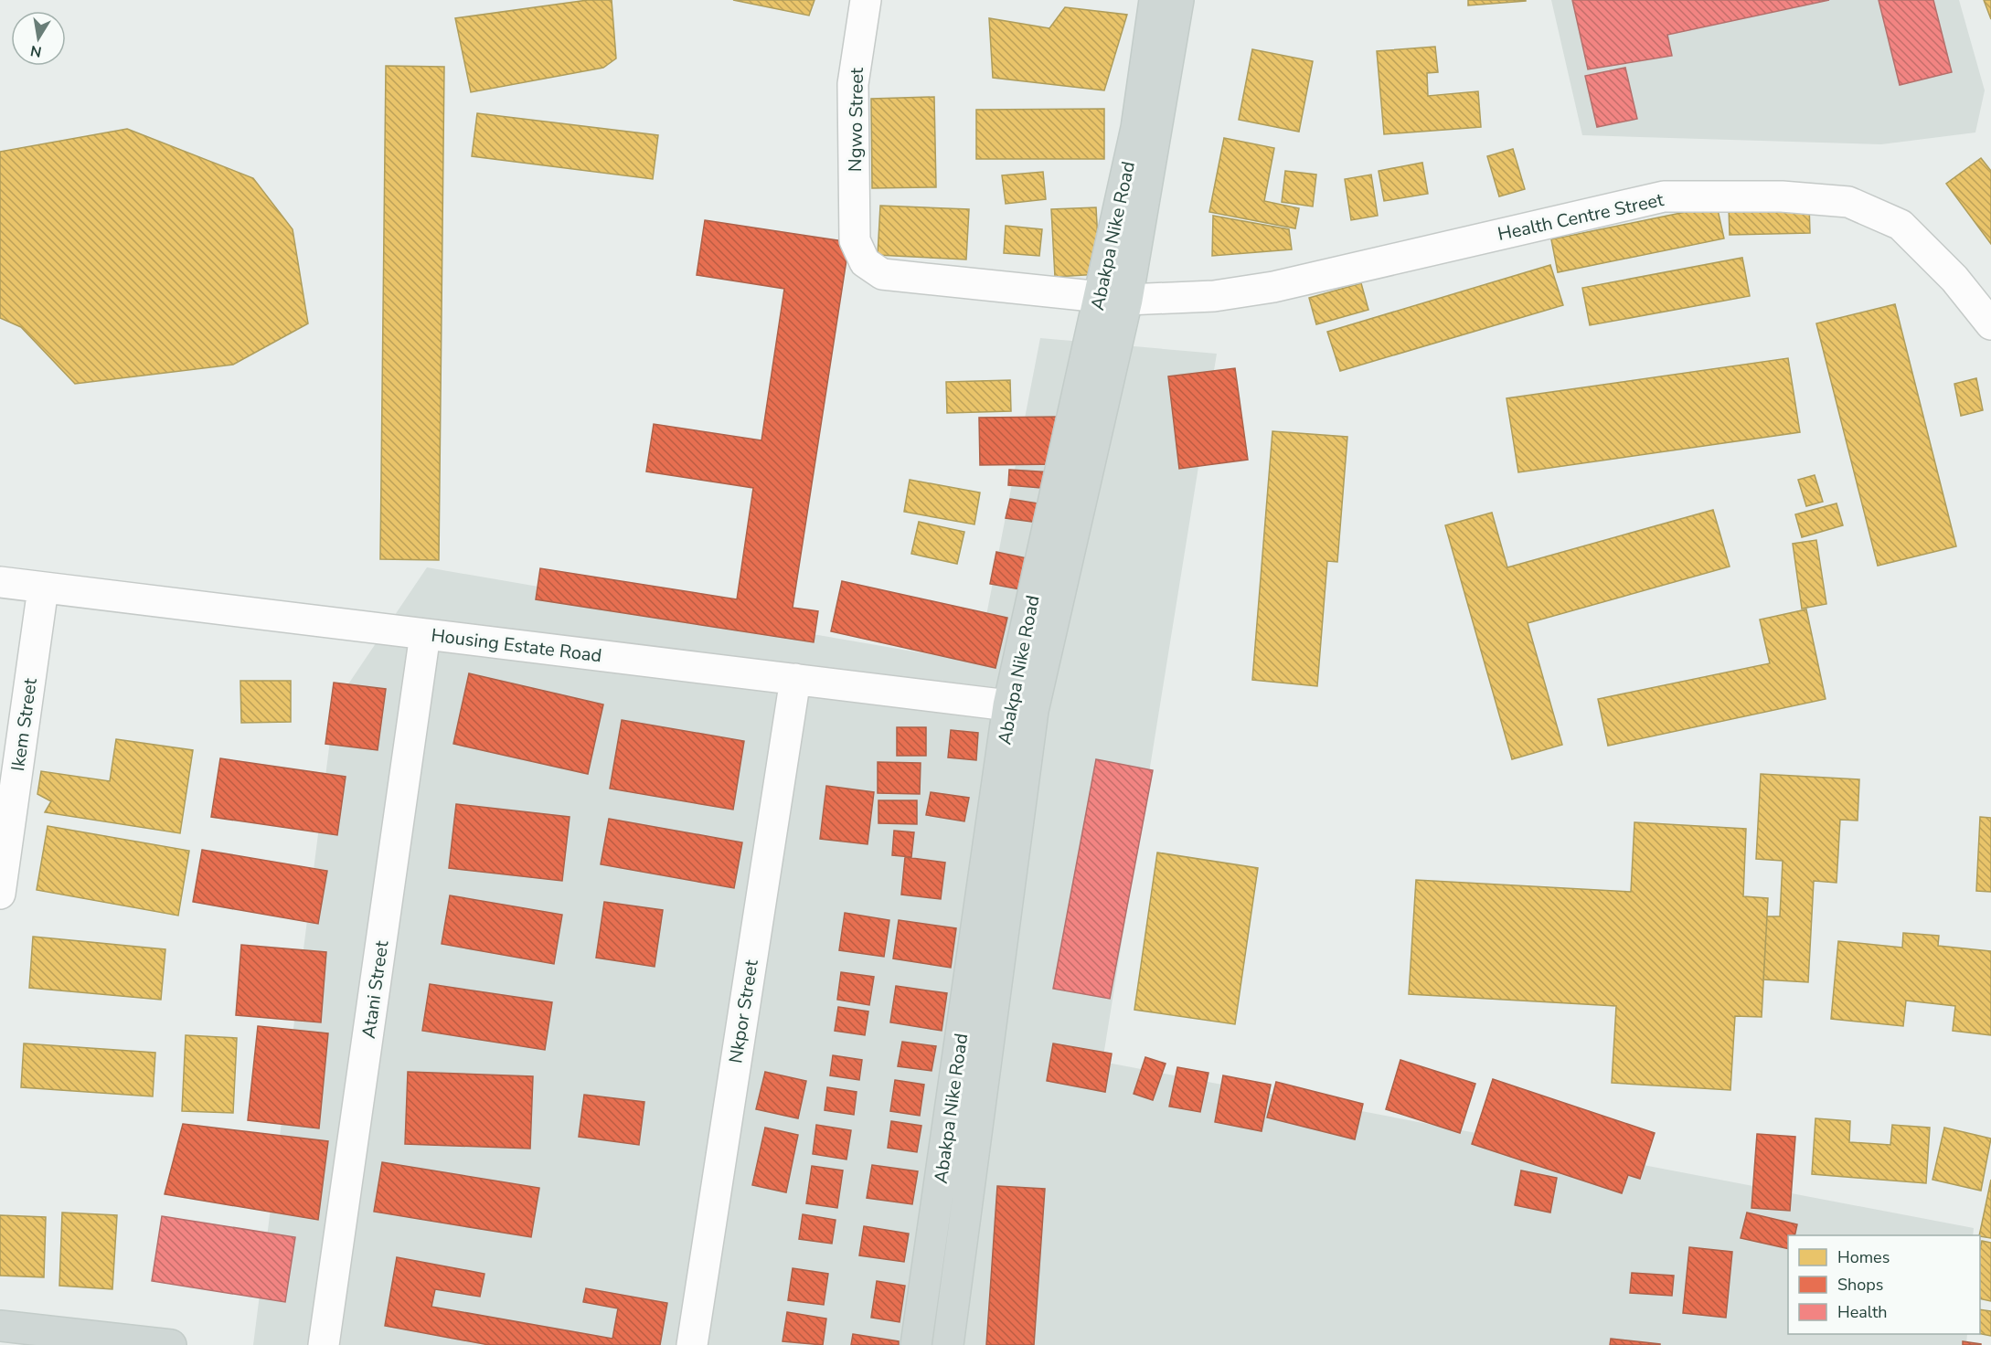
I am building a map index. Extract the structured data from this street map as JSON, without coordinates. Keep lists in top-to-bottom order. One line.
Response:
{"streets":{"main road":["Abakpa Nike Road"],"street":["Ngwo Street","Health Centre Street","Housing Estate Road","Ikem Street","Atani Street","Nkpor Street"]},"crossings":[["Ngwo Street","Health Centre Street"],["Health Centre Street","Abakpa Nike Road"],["Abakpa Nike Road","Housing Estate Road"],["Housing Estate Road","Ikem Street"],["Housing Estate Road","Atani Street"],["Housing Estate Road","Nkpor Street"]],"legend":["Homes","Shops","Health"],"north":"bottom"}
